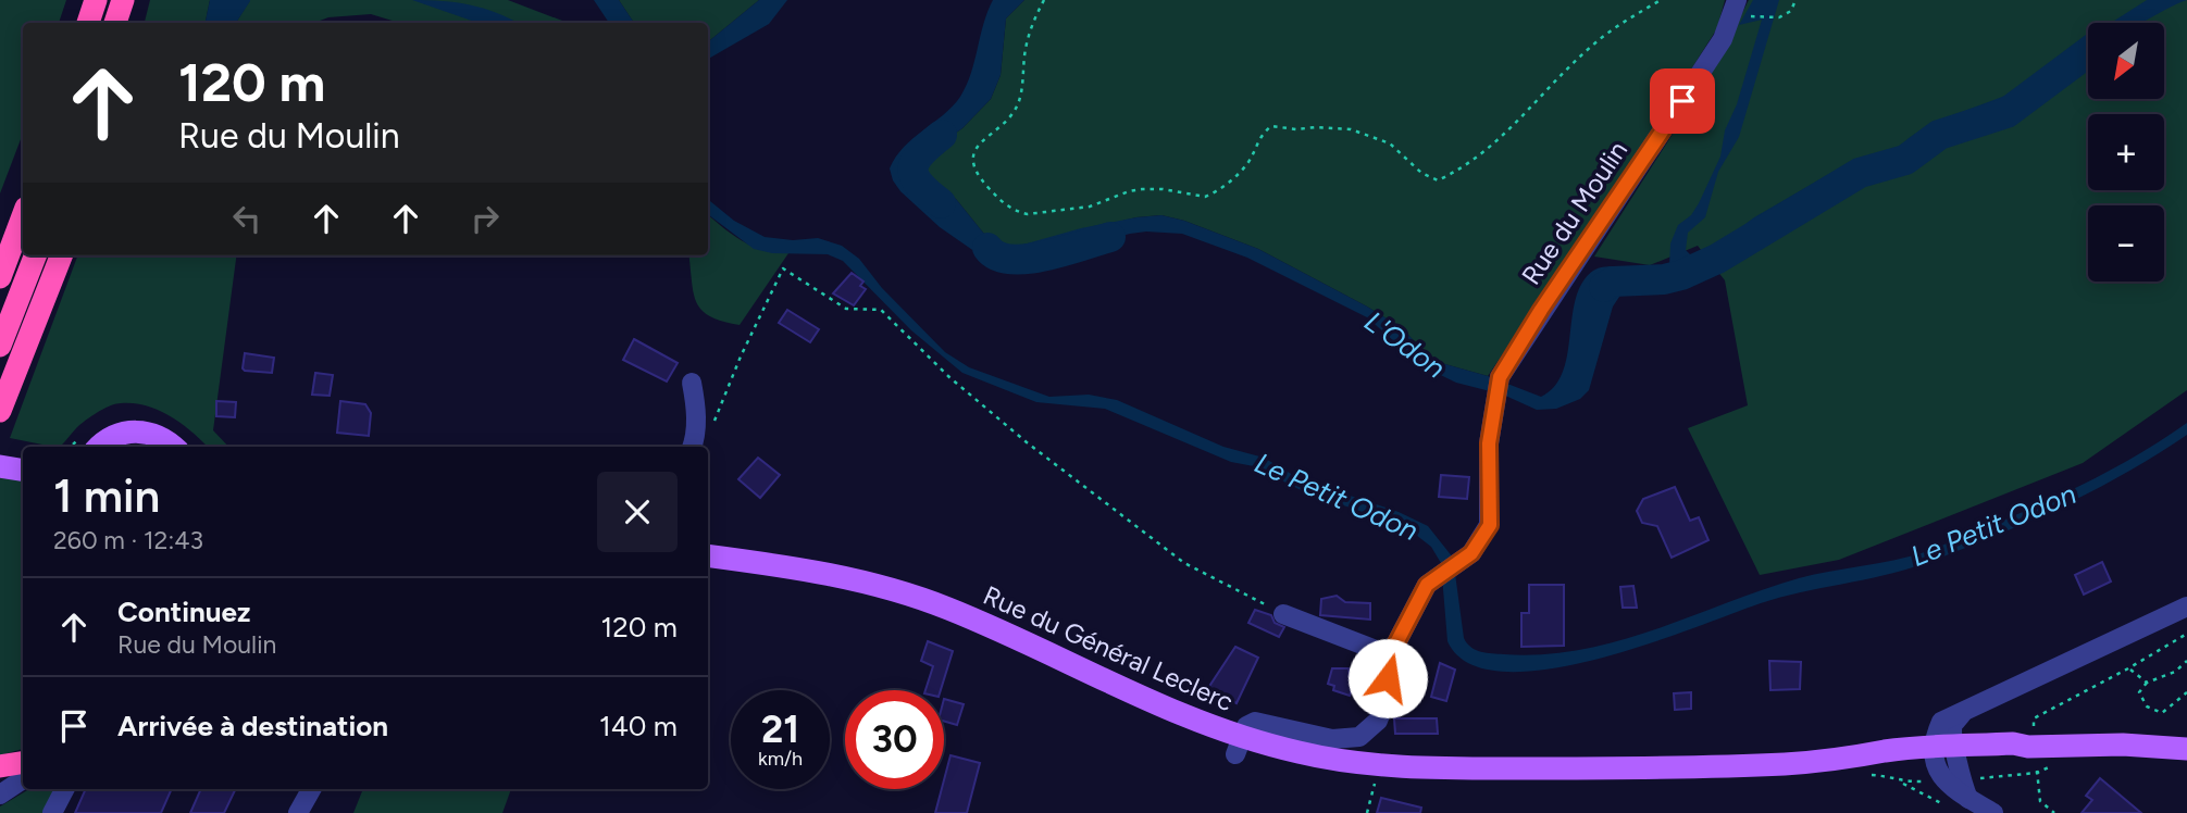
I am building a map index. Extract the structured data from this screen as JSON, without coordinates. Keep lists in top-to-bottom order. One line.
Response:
{"streets":{"main road":["Rue du Général Leclerc"],"street":["Rue du Moulin"]},"water":["L'Odon","Le Petit Odon"],"north":"bottom left","page":{"map_buttons":["+","−"],"turn":["120 m","Rue du Moulin"],"heading":["1 min","260 m · 12:43"],"list":[{"name":"Continuez","note":"Rue du Moulin","value":"120 m"},{"name":"Arrivée à destination","value":"140 m"}],"speed":"21 km/h","limit":"30"}}
